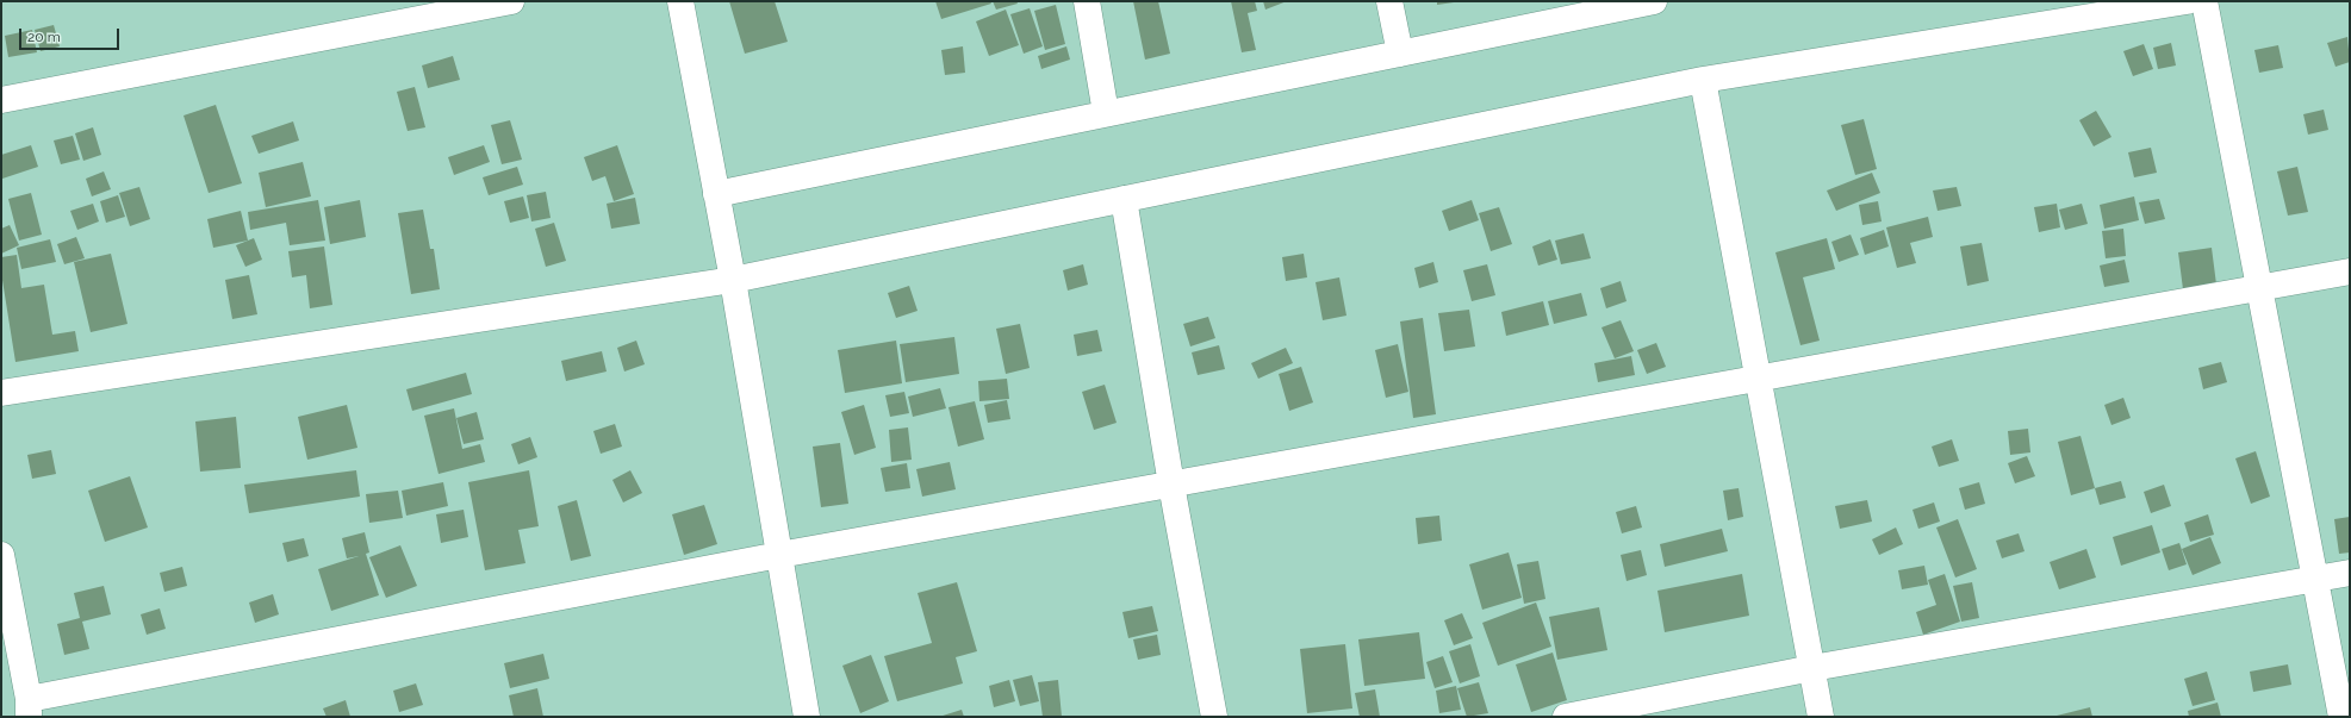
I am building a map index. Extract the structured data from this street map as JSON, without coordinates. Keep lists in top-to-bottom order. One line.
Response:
{"scale_bar":"20 m"}
